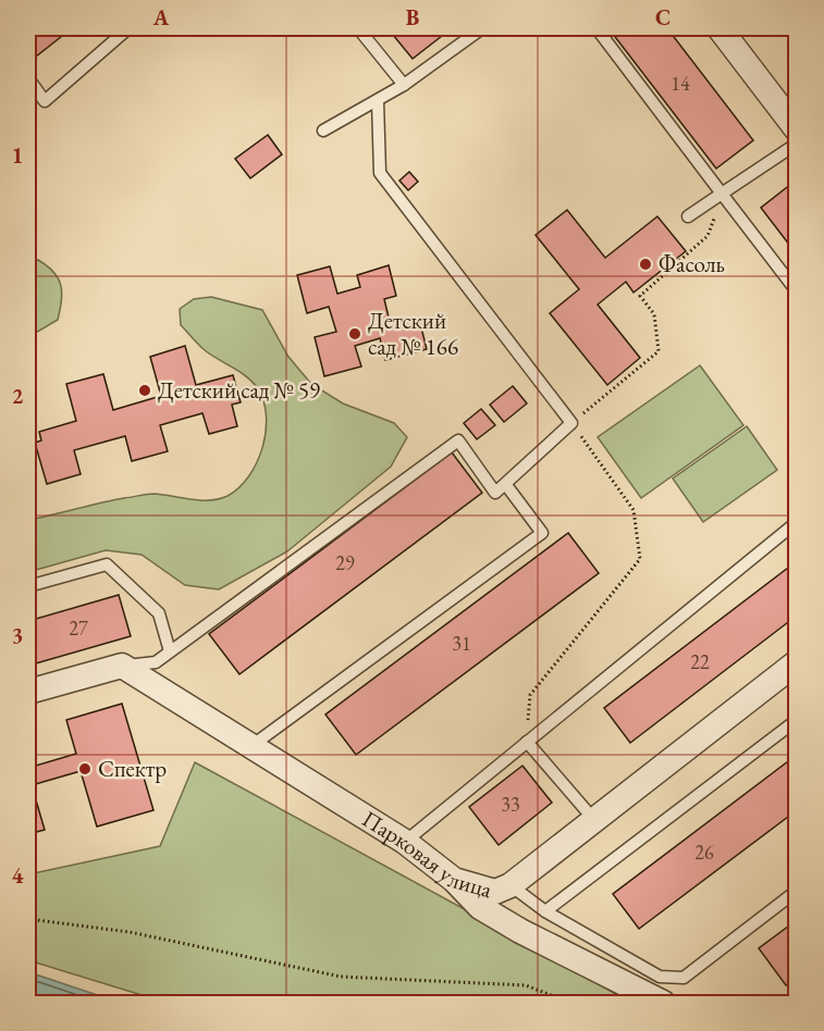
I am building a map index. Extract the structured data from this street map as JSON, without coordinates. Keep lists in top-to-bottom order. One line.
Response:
{"streets":{"street":["Парковая улица"]},"places":["Фасоль","Детский сад № 166","Детский сад № 59","Спектр"],"house_numbers":["14","29","27","31","22","33","26"],"grid":{"columns":["A","B","C"],"rows":["1","2","3","4"]}}
